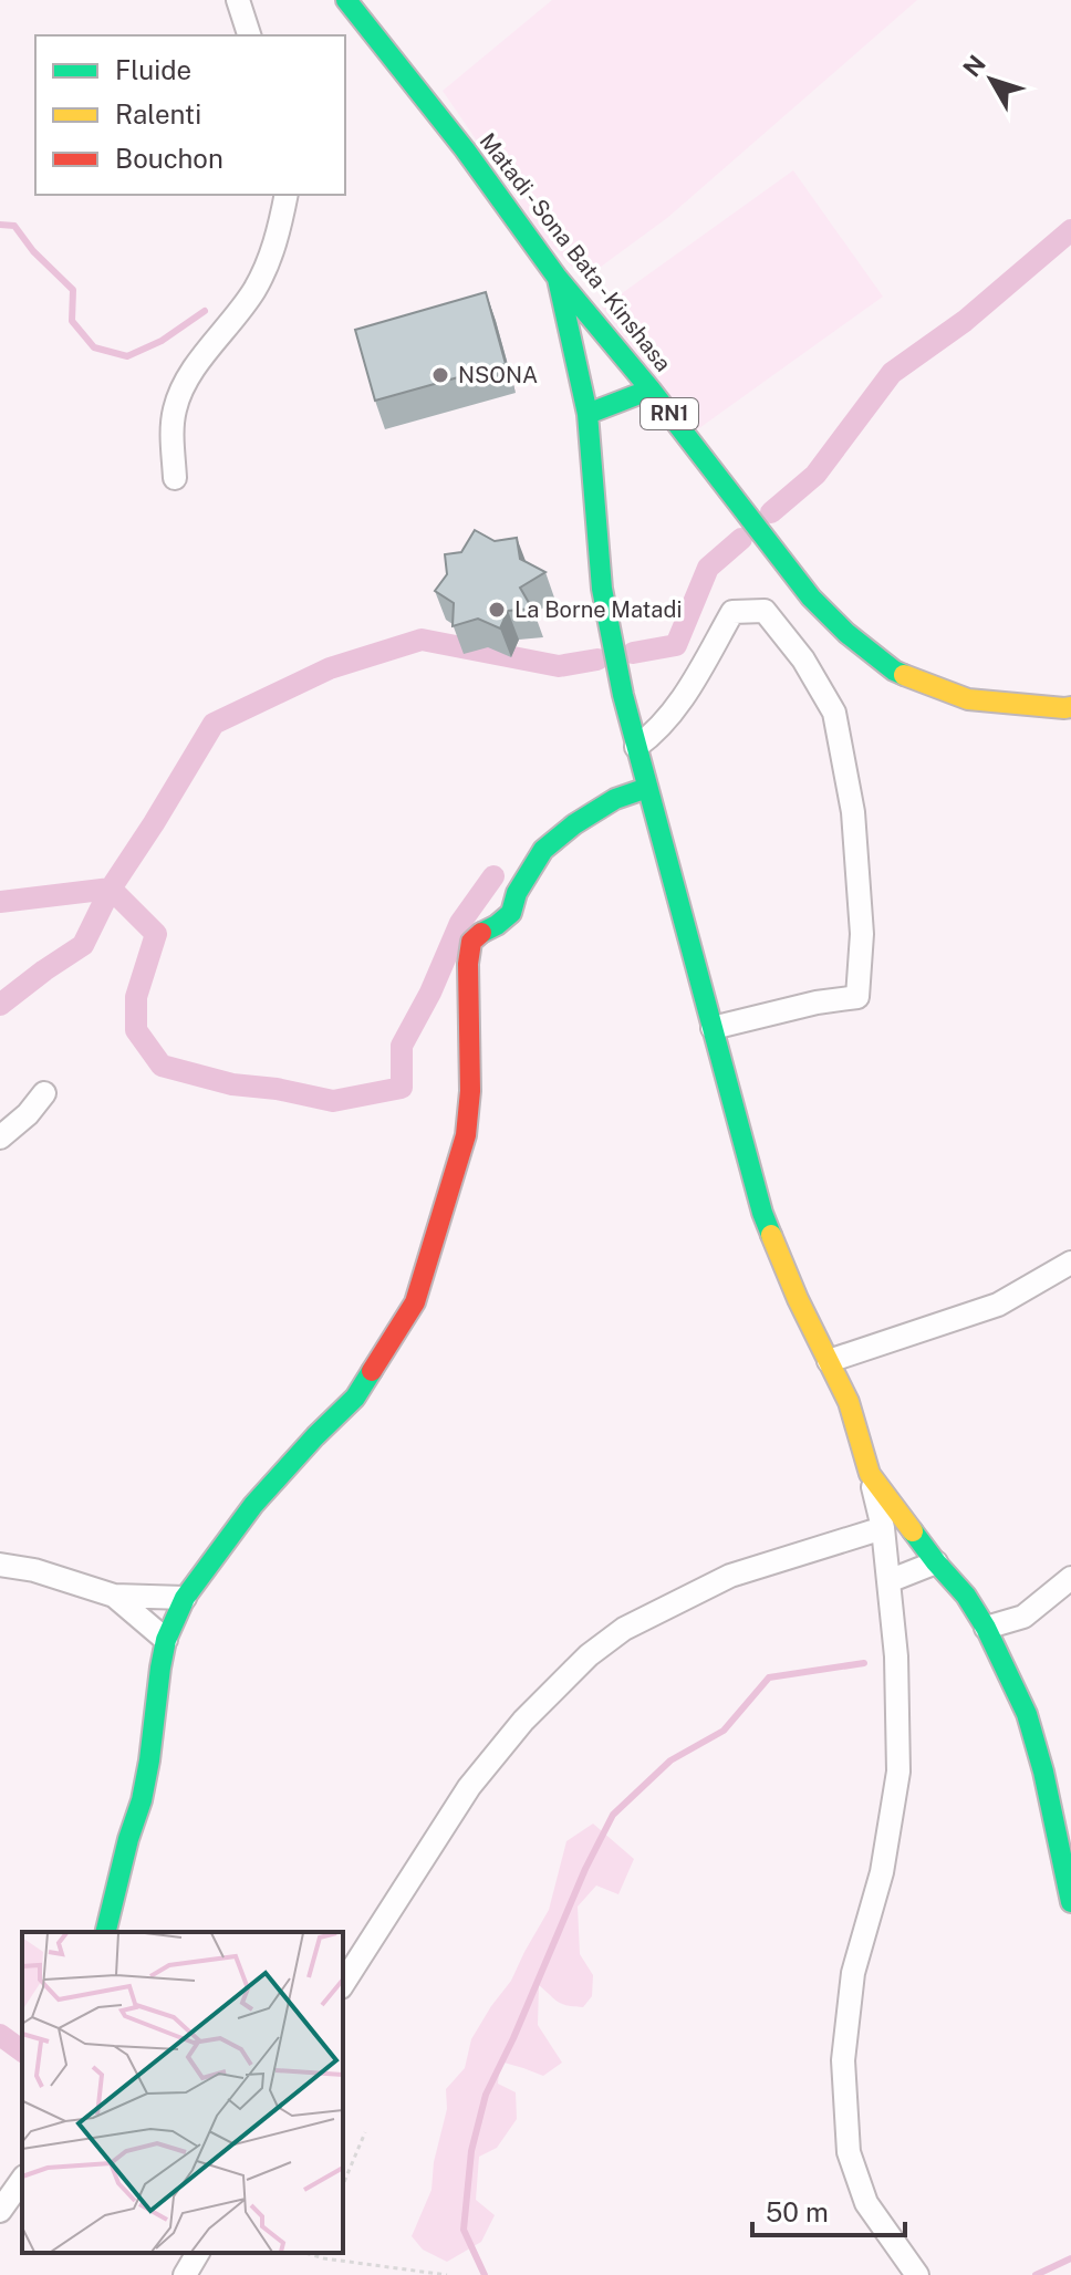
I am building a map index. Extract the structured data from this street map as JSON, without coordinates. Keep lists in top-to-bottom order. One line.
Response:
{"streets":{"main road":["Matadi - Sona Bata - Kinshasa","RN1"]},"places":["NSONA","La Borne Matadi"],"legend":["Fluide","Ralenti","Bouchon"],"scale_bar":"50 m","north":"top left"}
